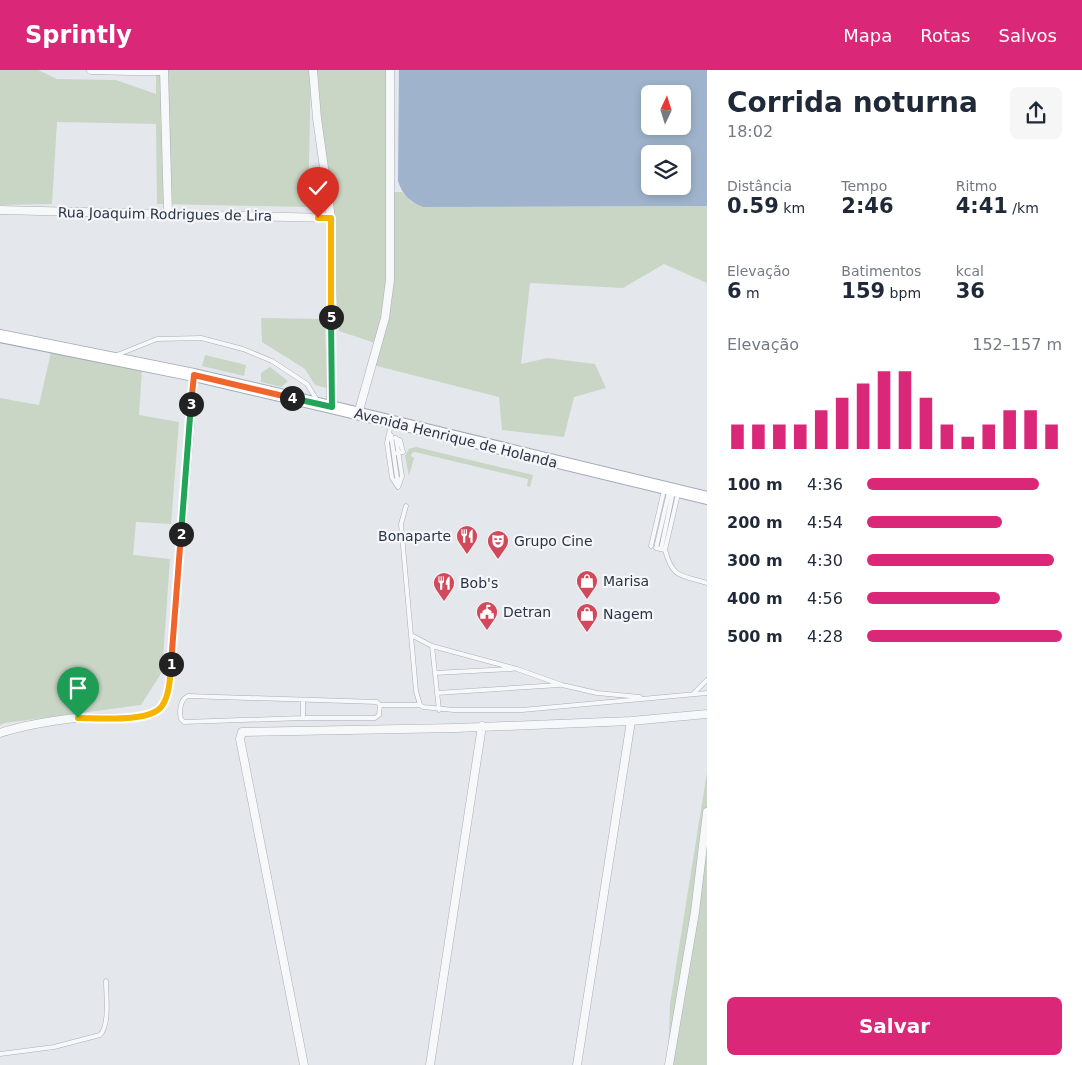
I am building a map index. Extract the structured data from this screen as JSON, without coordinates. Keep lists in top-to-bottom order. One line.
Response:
{"streets":{"main road":["Avenida Henrique de Holanda"],"street":["Rua Joaquim Rodrigues de Lira"]},"places":{"restaurant":["Bonaparte","Bob's"],"theatre":["Grupo Cine"],"shop":["Marisa","Nagem"],"public building":["Detran"]},"north":"top","page":{"header":"Sprintly","nav":["Mapa","Rotas","Salvos"],"heading":["Corrida noturna","18:02"],"stats":[["Distância","0.59 km"],["Tempo","2:46"],["Ritmo","4:41 /km"],["Elevação","6 m"],["Batimentos","159 bpm"],["kcal","36"]],"pins":["5","4","3","2","1"],"chart":["Elevação","152–157 m"],"list":[{"name":"100 m","note":"4:36"},{"name":"200 m","note":"4:54"},{"name":"300 m","note":"4:30"},{"name":"400 m","note":"4:56"},{"name":"500 m","note":"4:28"}],"buttons":"Salvar"}}
